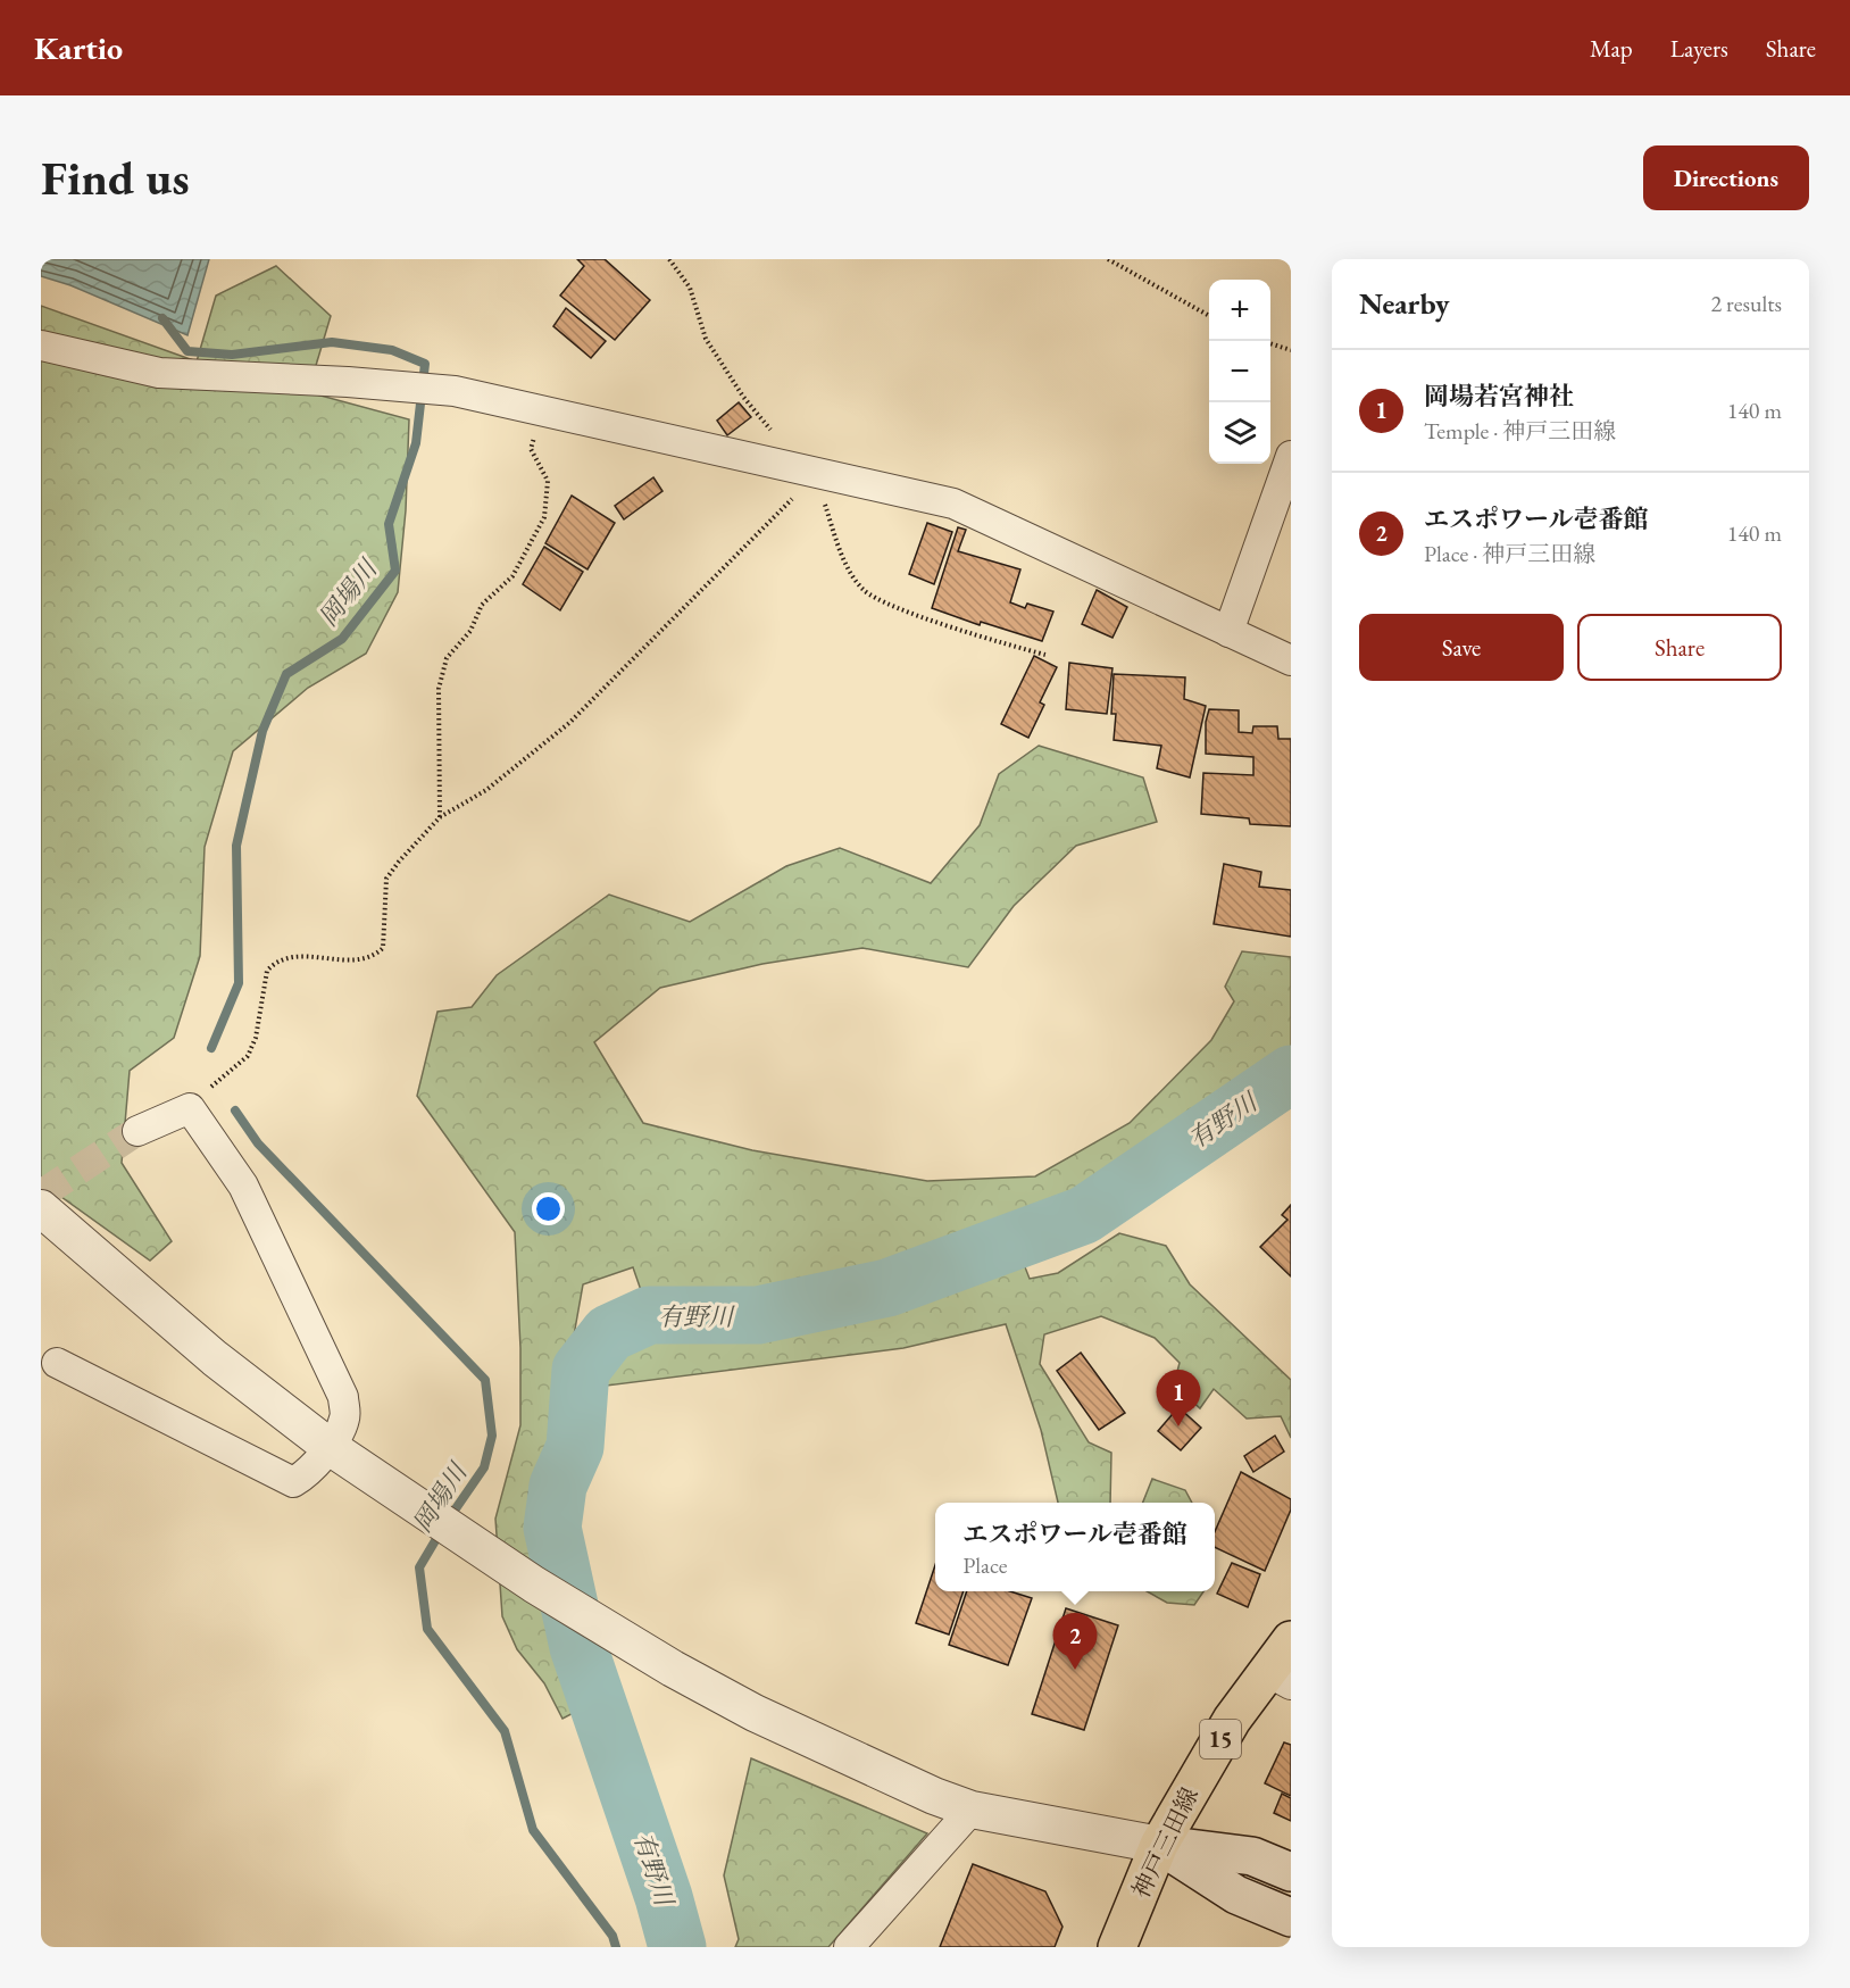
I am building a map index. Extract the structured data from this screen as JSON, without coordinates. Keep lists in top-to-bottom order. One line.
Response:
{"streets":{"main road":["15","神戸三田線"]},"water":["岡場川","有野川"],"page":{"header":"Kartio","nav":["Map","Layers","Share"],"buttons":["Directions",["Save","Share"]],"title":"Find us","heading":["Nearby","2 results"],"map_buttons":["+","−"],"list":[{"mark":"1","name":"岡場若宮神社","note":"Temple · 神戸三田線","value":"140 m"},{"mark":"2","name":"エスポワール壱番館","note":"Place · 神戸三田線","value":"140 m"}],"pins":["1","2"],"popup":["エスポワール壱番館","Place"]}}
